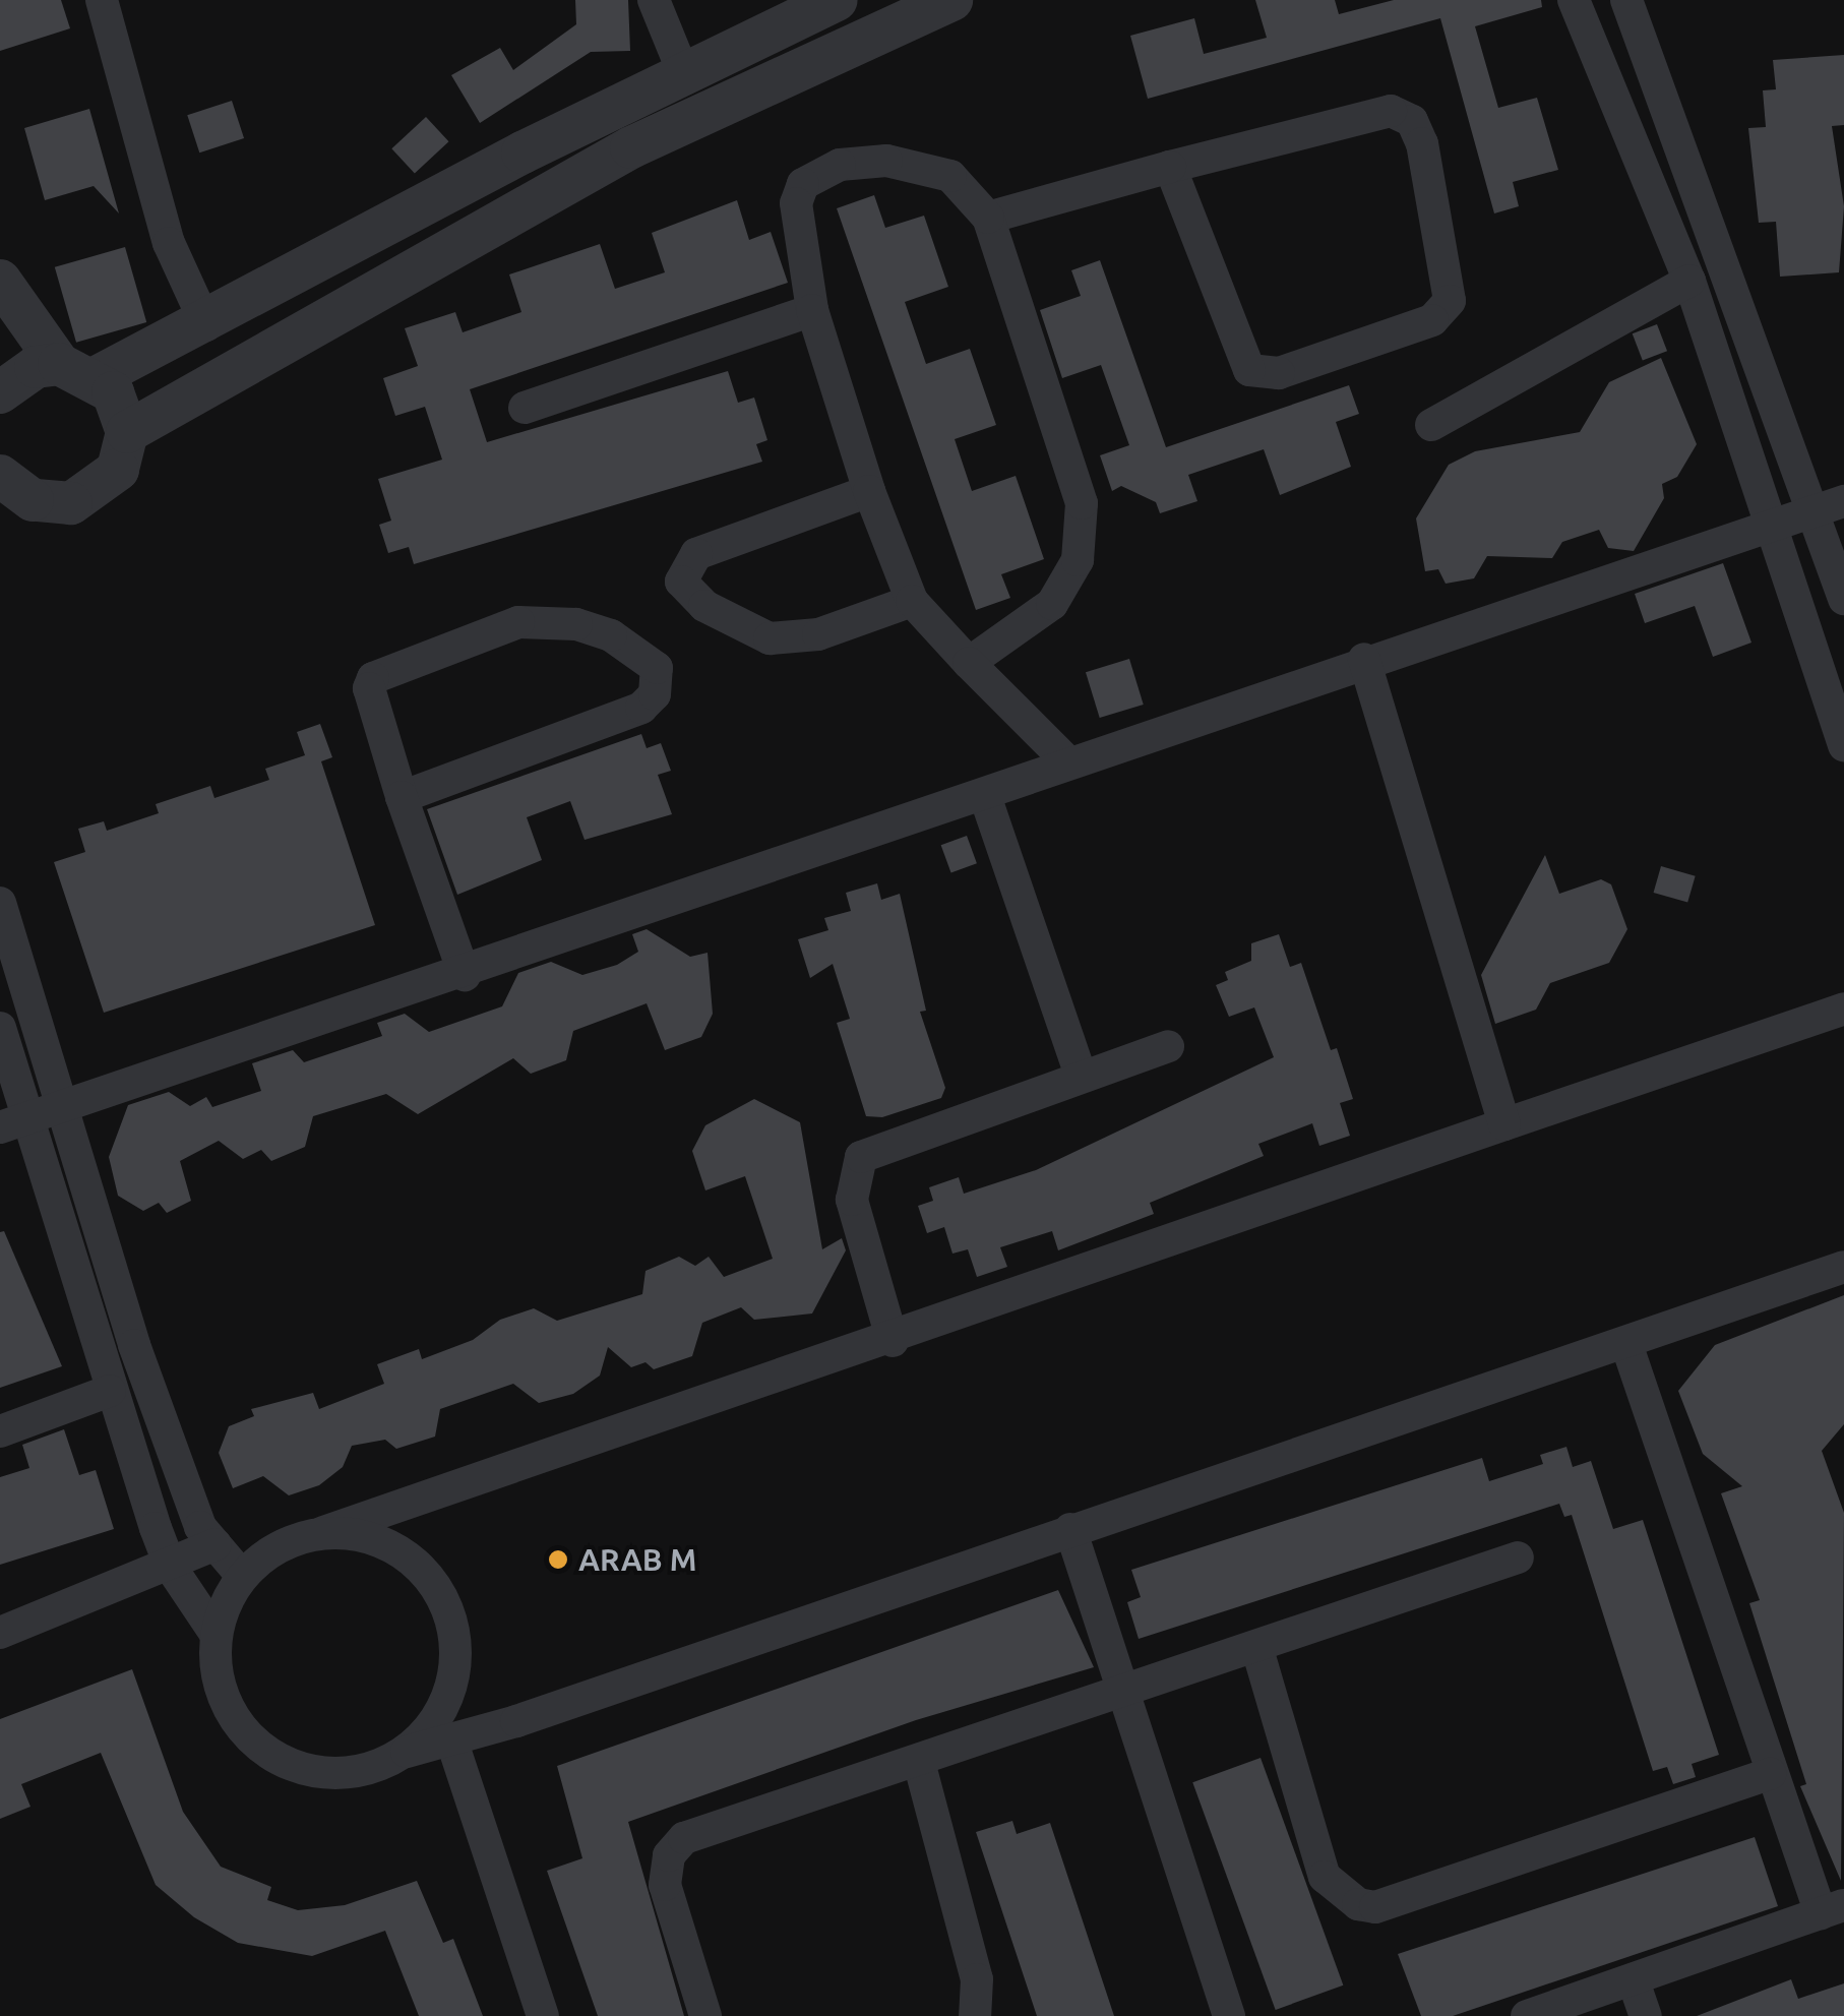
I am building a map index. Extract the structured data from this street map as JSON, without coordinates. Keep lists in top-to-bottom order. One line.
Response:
{"places":["ARAB M"]}
